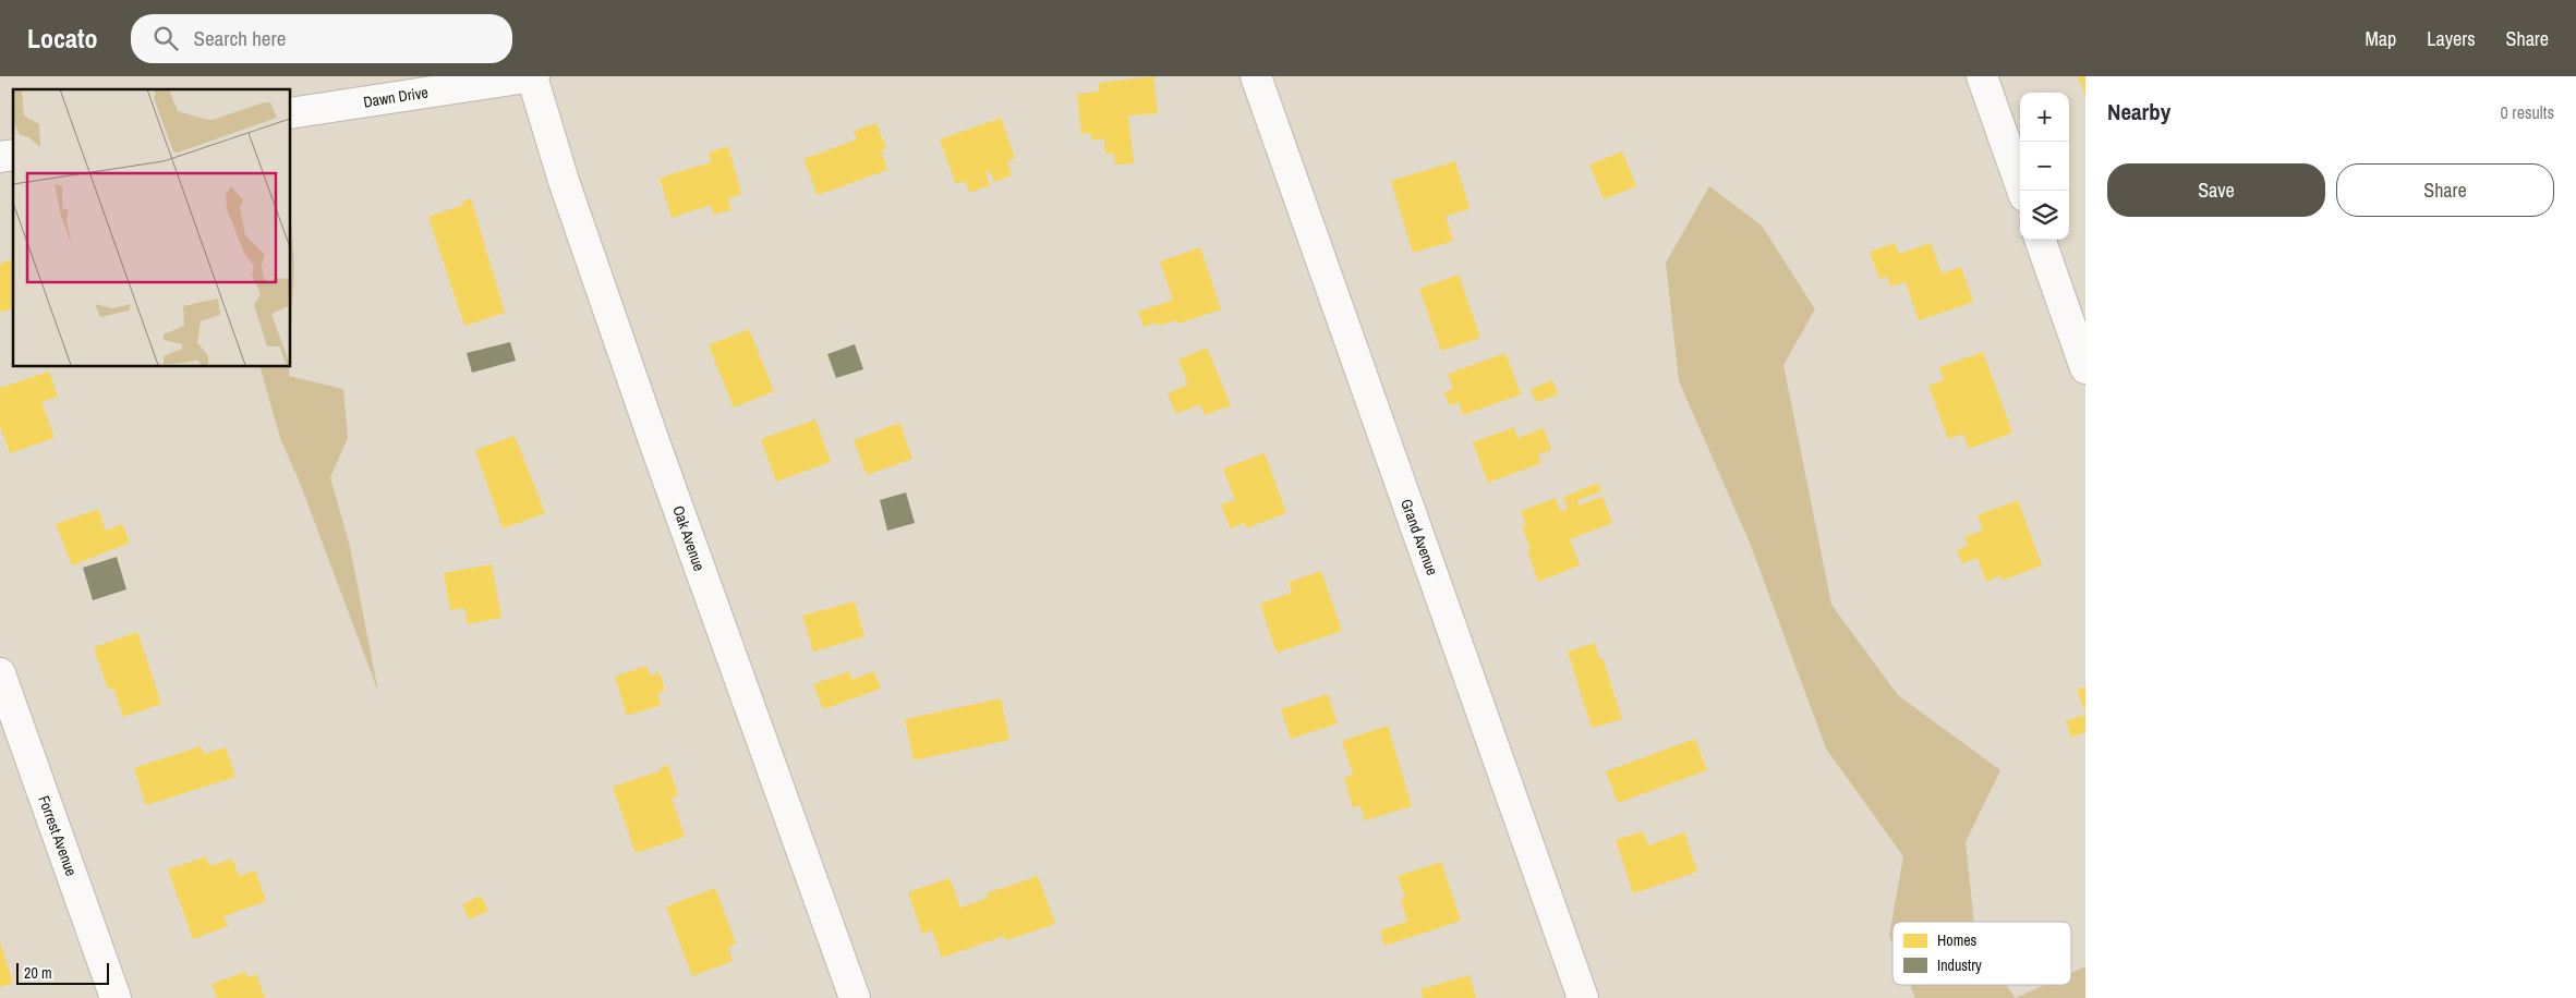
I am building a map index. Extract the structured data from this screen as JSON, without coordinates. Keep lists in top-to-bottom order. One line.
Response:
{"streets":{"street":["Dawn Drive","Grand Avenue","Oak Avenue","Forrest Avenue"]},"crossings":[["Dawn Drive","Oak Avenue"]],"legend":["Homes","Industry"],"scale_bar":"20 m","page":{"header":"Locato","search":"Search here","nav":["Map","Layers","Share"],"heading":["Nearby","0 results"],"map_buttons":["+","−"],"buttons":["Save","Share"],"scale":"20 m"}}
